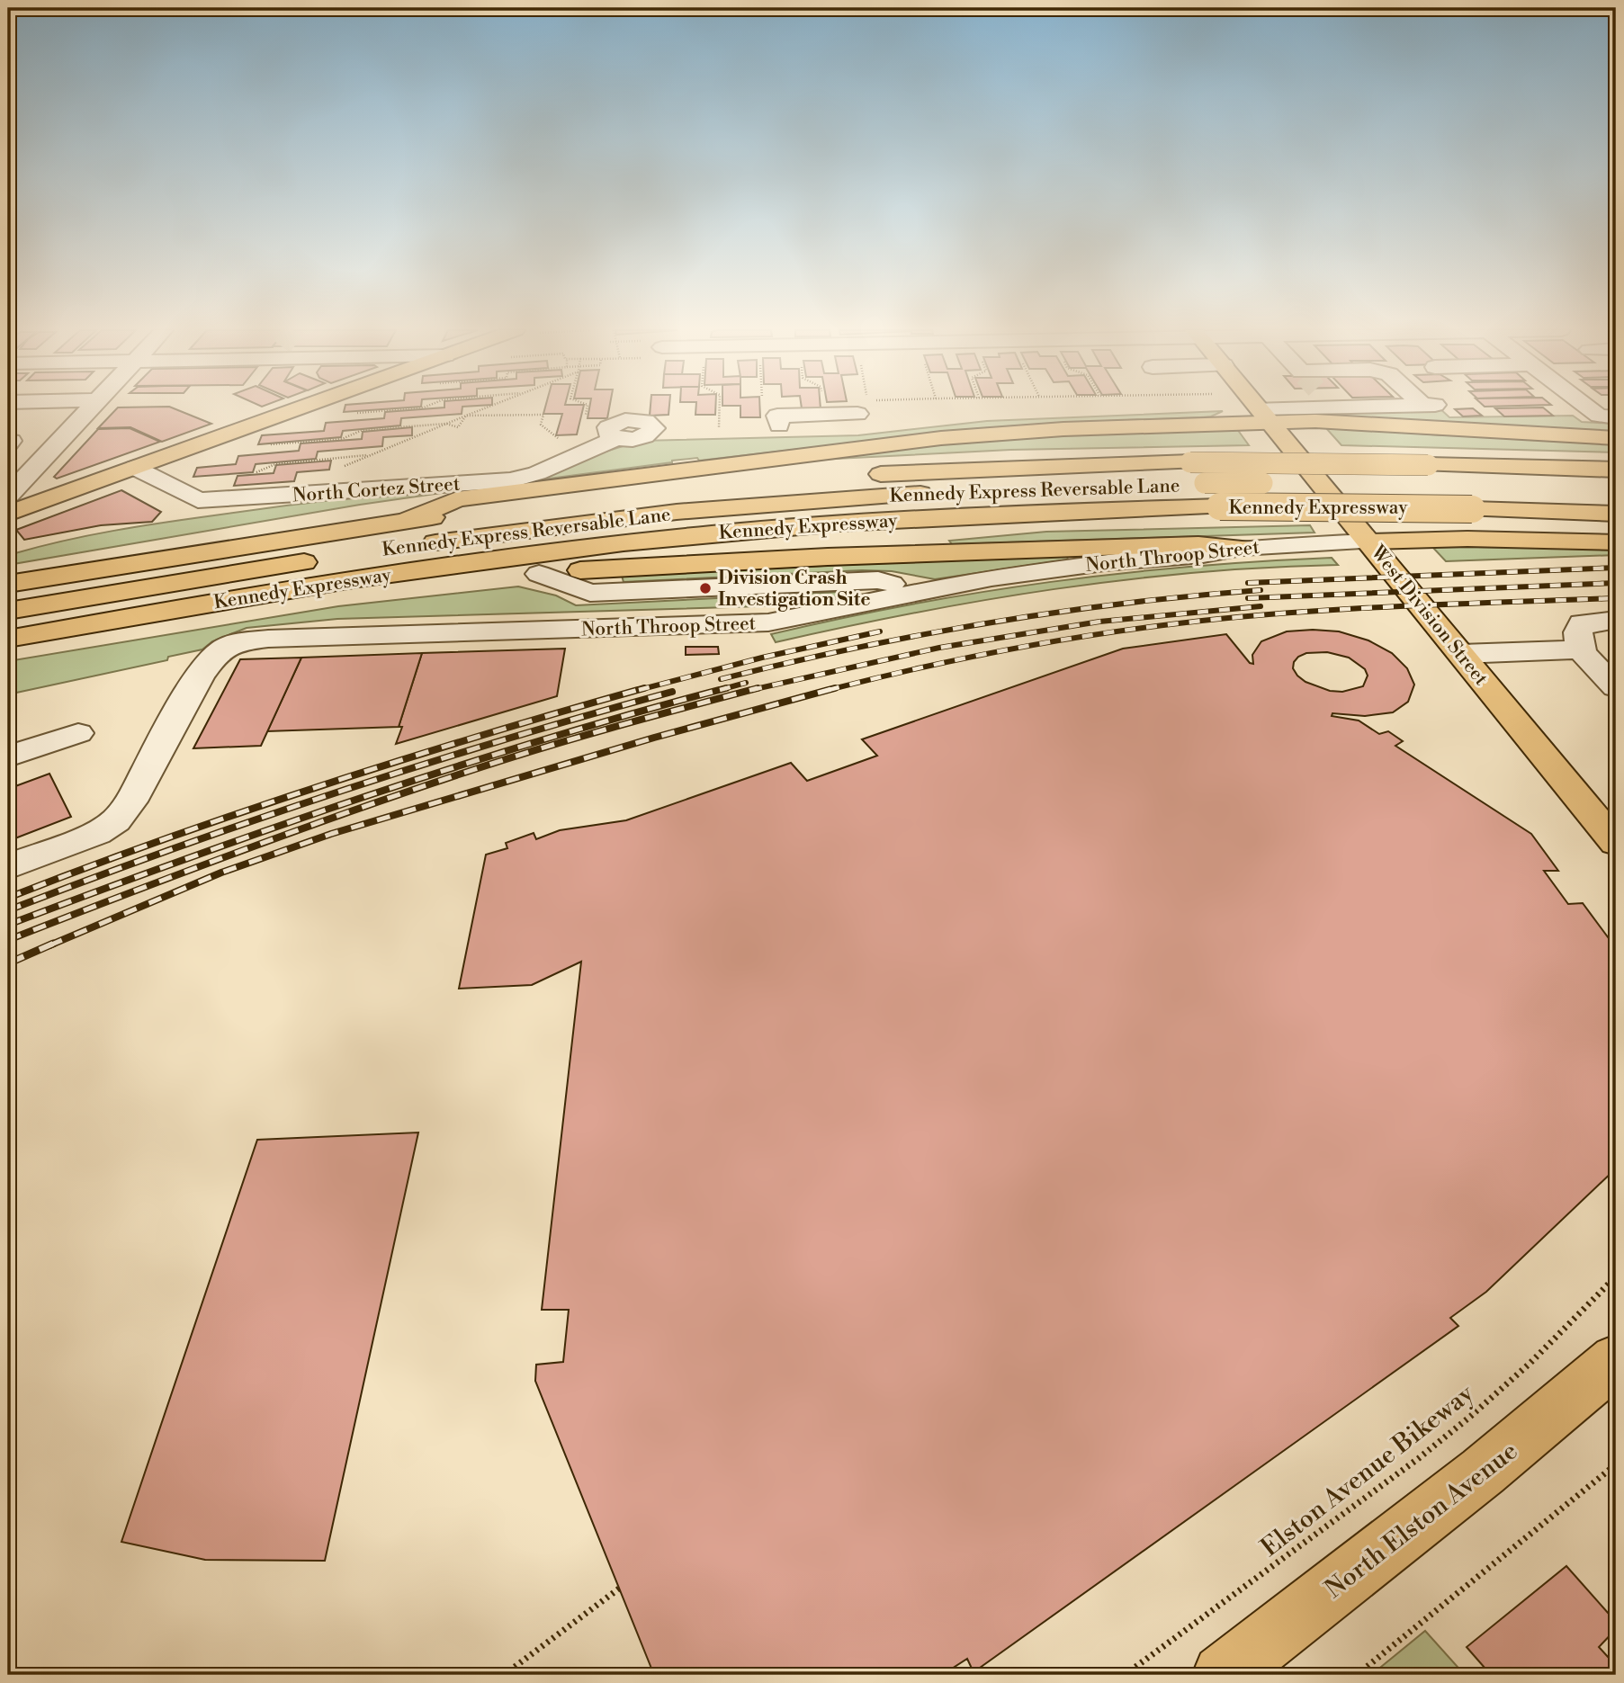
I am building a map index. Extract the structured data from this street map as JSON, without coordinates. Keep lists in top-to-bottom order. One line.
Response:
{"streets":{"main road":["Kennedy Express Reversable Lane","Kennedy Expressway","West Division Street","North Elston Avenue"],"street":["North Cortez Street","North Throop Street"],"path":["Elston Avenue Bikeway"]},"crossings":[["North Throop Street","West Division Street"]],"places":["Division Crash Investigation Site"]}
